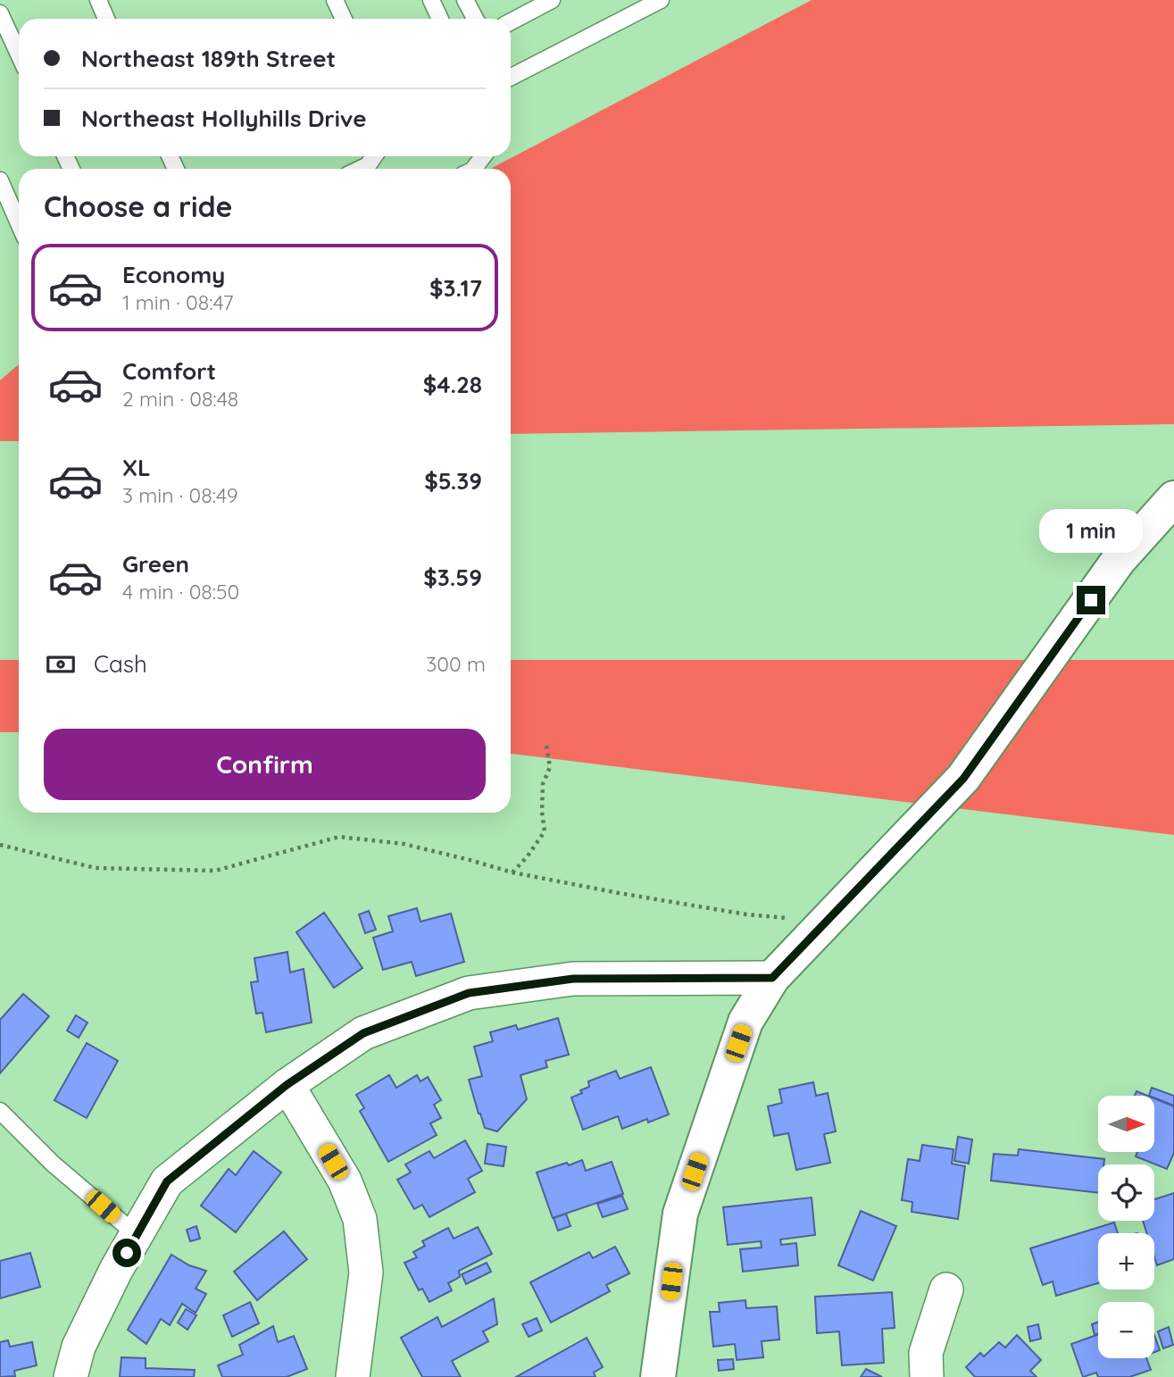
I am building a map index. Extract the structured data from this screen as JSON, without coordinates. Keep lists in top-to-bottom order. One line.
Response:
{"north":"right","page":{"banner":["Northeast 189th Street","Northeast Hollyhills Drive"],"heading":"Choose a ride","list":[{"name":"Economy","note":"1 min · 08:47","value":"$3.17"},{"name":"Comfort","note":"2 min · 08:48","value":"$4.28"},{"name":"XL","note":"3 min · 08:49","value":"$5.39"},{"name":"Green","note":"4 min · 08:50","value":"$3.59"}],"bubble":"1 min","pay":["Cash","300 m"],"buttons":"Confirm","map_buttons":["+","−"]}}
